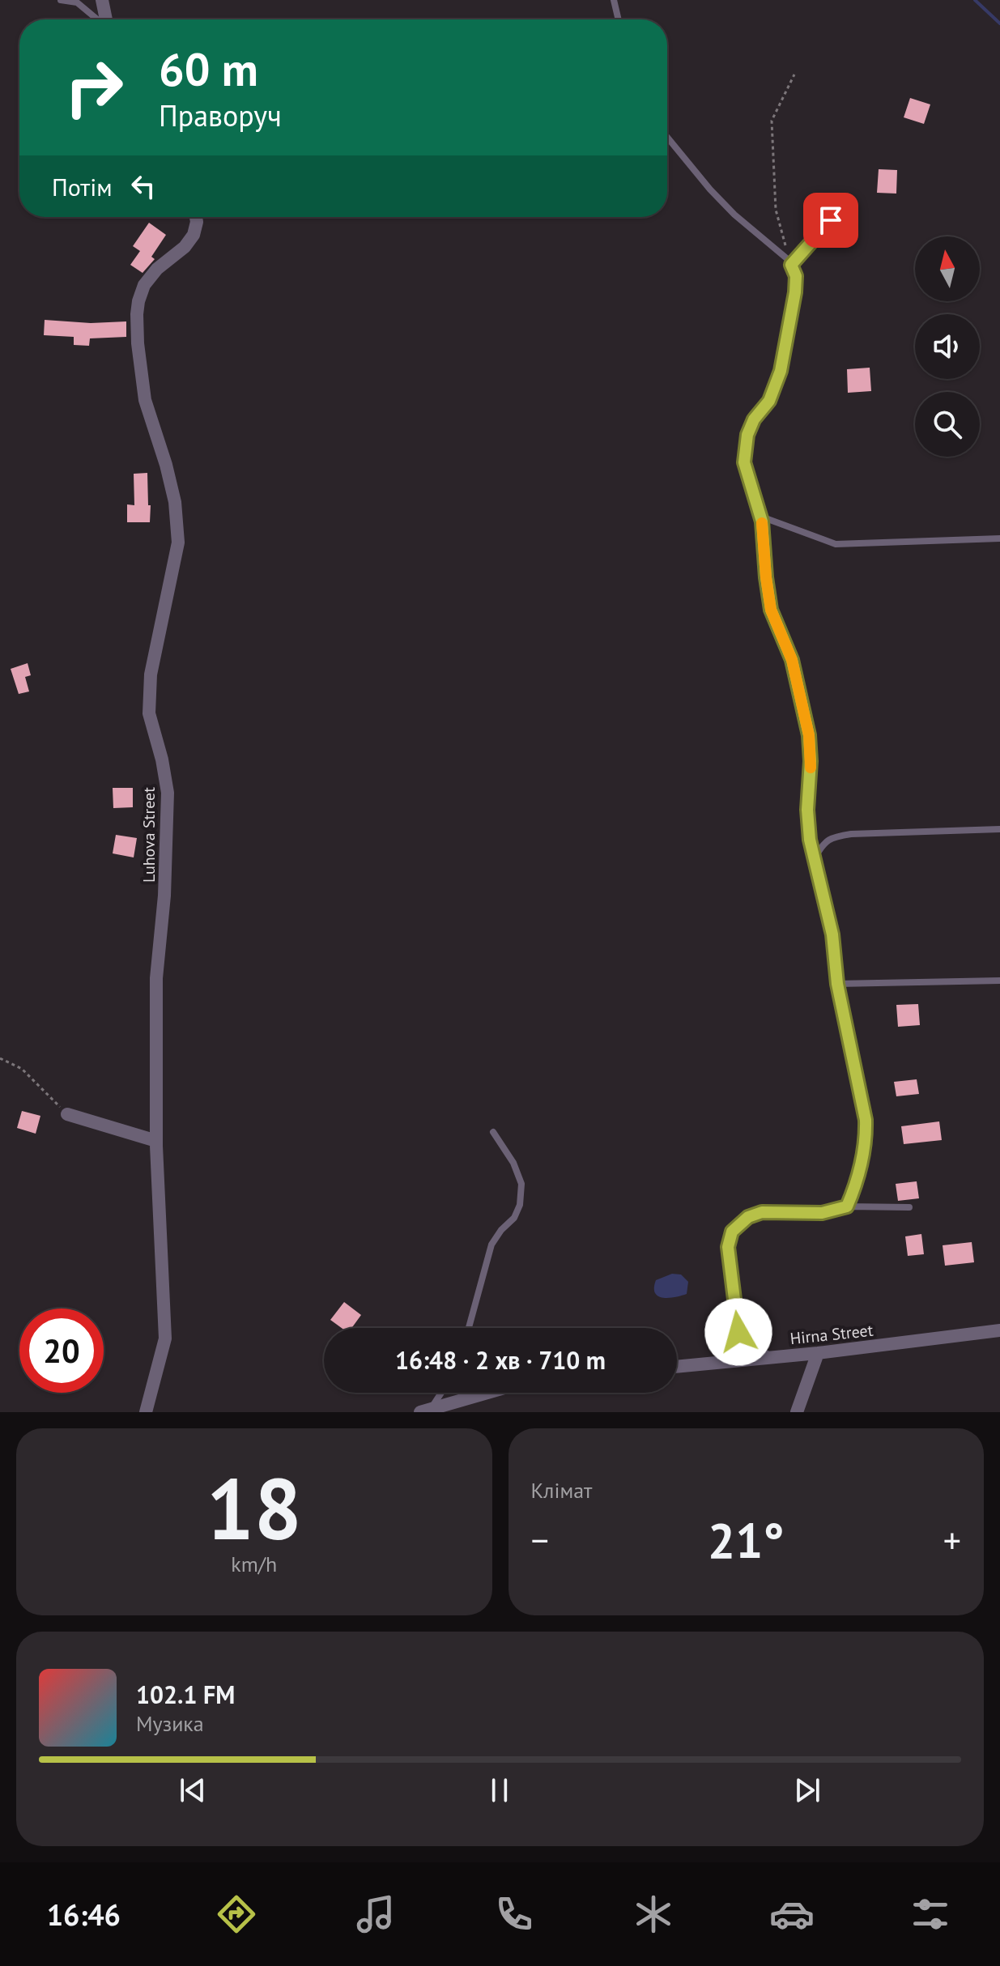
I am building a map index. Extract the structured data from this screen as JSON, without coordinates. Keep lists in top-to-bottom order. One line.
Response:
{"streets":{"street":["Luhova Street","Hirna Street"]},"north":"top","page":{"turn":["60 m","Праворуч"],"then":"Потім","limit":"20","trip":"16:48 · 2 хв · 710 m","tile":[["18","km/h"],"Клімат"],"heat":["−","21°","+"],"song":["102.1 FM","Музика"],"tabs":"16:46"}}
